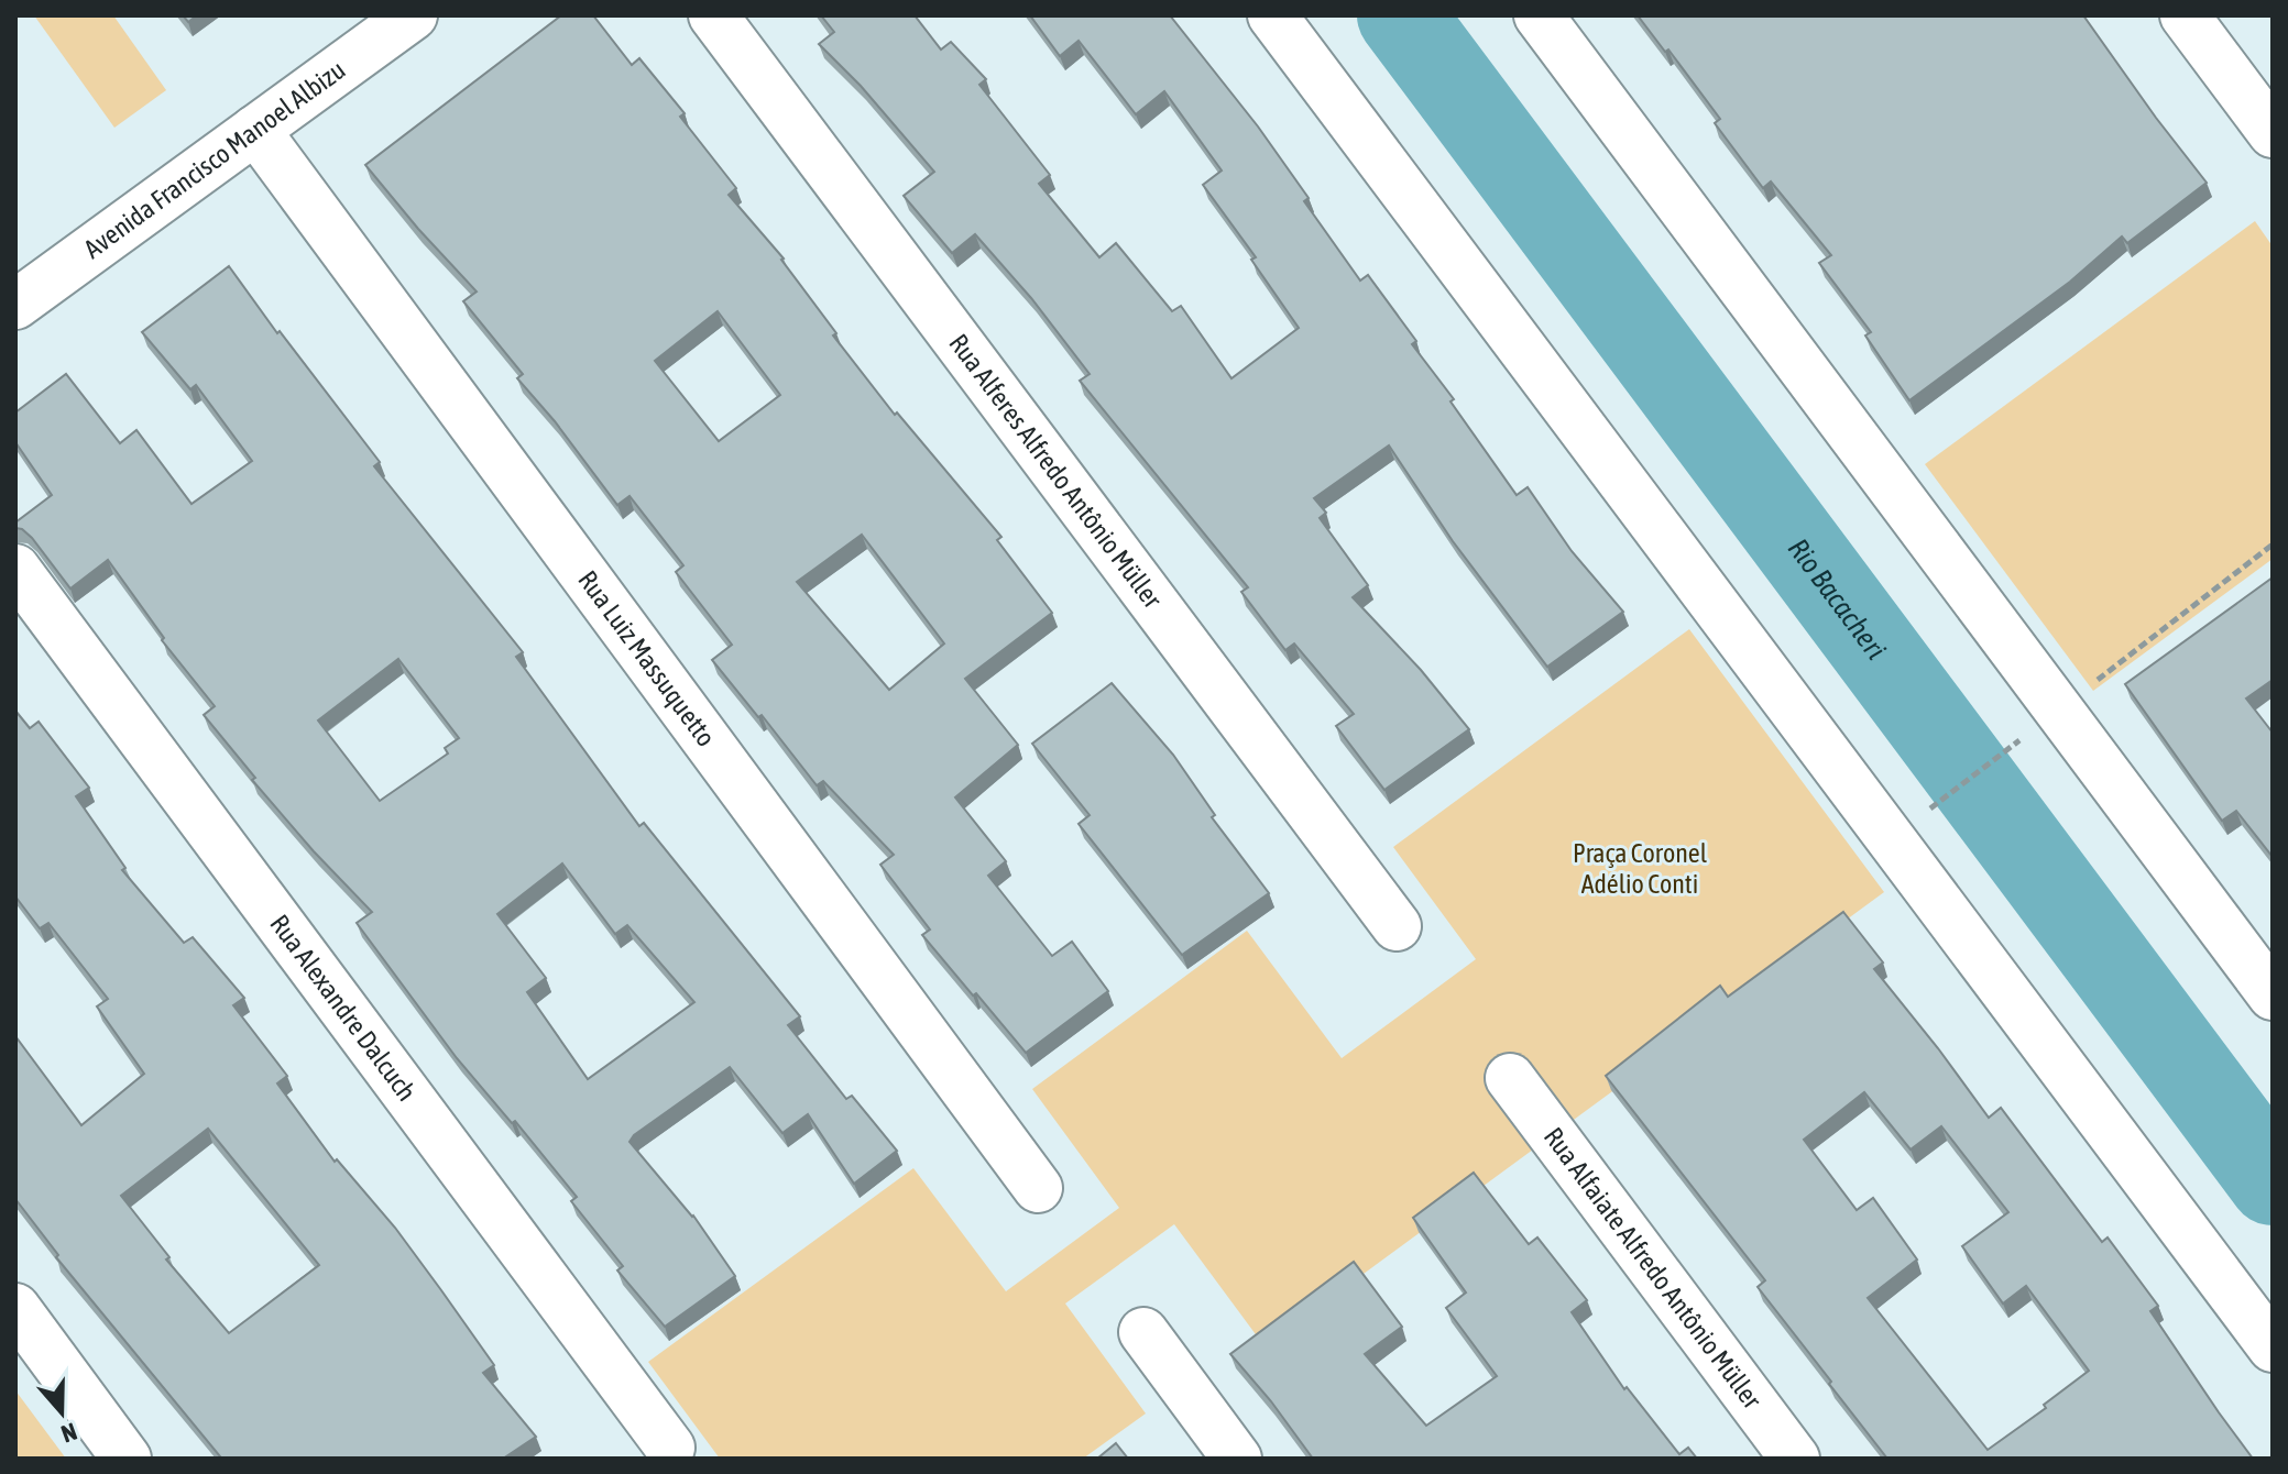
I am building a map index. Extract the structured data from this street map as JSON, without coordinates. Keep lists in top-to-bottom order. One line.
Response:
{"streets":{"street":["Avenida Francisco Manoel Albizu","Rua Alferes Alfredo Antônio Müller","Rua Luiz Massuquetto","Rua Alexandre Dalcuch","Rua Alfaiate Alfredo Antônio Müller"]},"crossings":[["Avenida Francisco Manoel Albizu","Rua Luiz Massuquetto"]],"water":["Rio Bacacheri"],"parks":["Praça Coronel Adélio Conti"],"north":"bottom"}
